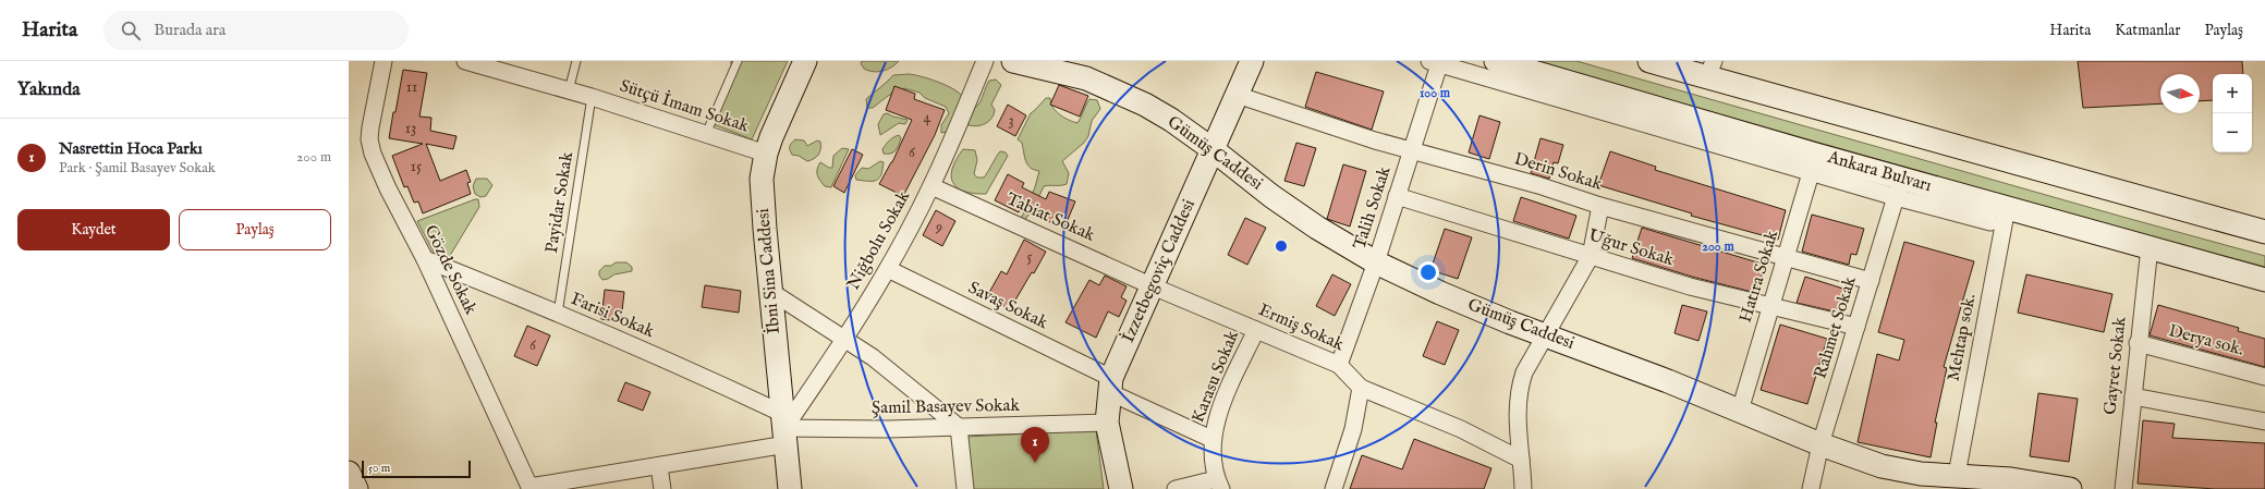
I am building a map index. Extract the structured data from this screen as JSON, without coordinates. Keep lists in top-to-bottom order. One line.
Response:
{"streets":{"street":["Sütçü İmam Sokak","Gümüş Caddesi","Derin Sokak","Ankara Bulvarı","Talih Sokak","Tabiat Sokak","Niğbolu Sokak","Uğur Sokak","Gözde Sokak","İbni Sina Caddesi","İzzetbegoviç Caddesi","Hatıra Sokak","Savaş Sokak","Farisi Sokak","Ermiş Sokak","Rahmet Sokak","Mehtap sok.","Derya sok.","Gayret Sokak","Karasu Sokak","Şamil Basayev Sokak"],"lane":["Payidar Sokak"]},"crossings":[["Sütçü İmam Sokak","Payidar Sokak"],["Sütçü İmam Sokak","İbni Sina Caddesi"],["Gümüş Caddesi","Talih Sokak"],["Gümüş Caddesi","İzzetbegoviç Caddesi"],["Gümüş Caddesi","Hatıra Sokak"],["Gümüş Caddesi","Rahmet Sokak"],["Gümüş Caddesi","Mehtap sok."],["Derin Sokak","Talih Sokak"],["Derin Sokak","İzzetbegoviç Caddesi"],["Derin Sokak","Hatıra Sokak"],["Derin Sokak","Rahmet Sokak"],["Ankara Bulvarı","Hatıra Sokak"],["Ankara Bulvarı","Rahmet Sokak"],["Ankara Bulvarı","Mehtap sok."],["Ankara Bulvarı","Gayret Sokak"],["Payidar Sokak","Farisi Sokak"],["Talih Sokak","Uğur Sokak"],["Talih Sokak","Ermiş Sokak"],["Tabiat Sokak","Niğbolu Sokak"],["Tabiat Sokak","İzzetbegoviç Caddesi"],["Tabiat Sokak","Ermiş Sokak"],["Niğbolu Sokak","İbni Sina Caddesi"],["Niğbolu Sokak","Savaş Sokak"],["Niğbolu Sokak","Farisi Sokak"],["Niğbolu Sokak","Şamil Basayev Sokak"],["Uğur Sokak","Hatıra Sokak"],["Uğur Sokak","Rahmet Sokak"],["Gözde Sokak","Farisi Sokak"],["Gözde Sokak","Şamil Basayev Sokak"],["İbni Sina Caddesi","Farisi Sokak"],["İbni Sina Caddesi","Şamil Basayev Sokak"],["İzzetbegoviç Caddesi","Savaş Sokak"],["İzzetbegoviç Caddesi","Ermiş Sokak"],["İzzetbegoviç Caddesi","Şamil Basayev Sokak"],["Savaş Sokak","Karasu Sokak"],["Farisi Sokak","Şamil Basayev Sokak"],["Ermiş Sokak","Karasu Sokak"],["Derya sok.","Gayret Sokak"]],"house_numbers":["11","4","3","13","6","15","9","5","6"],"scale_bar":"50 m","north":"right","page":{"header":"Harita","search":"Burada ara","nav":["Harita","Katmanlar","Paylaş"],"heading":"Yakında","map_buttons":["+","−"],"list":[{"mark":"1","name":"Nasrettin Hoca Parkı","note":"Park · Şamil Basayev Sokak","value":"200 m"}],"buttons":["Kaydet","Paylaş"],"pins":"1","scale":"50 m"},"rings":["100 m","200 m"]}
